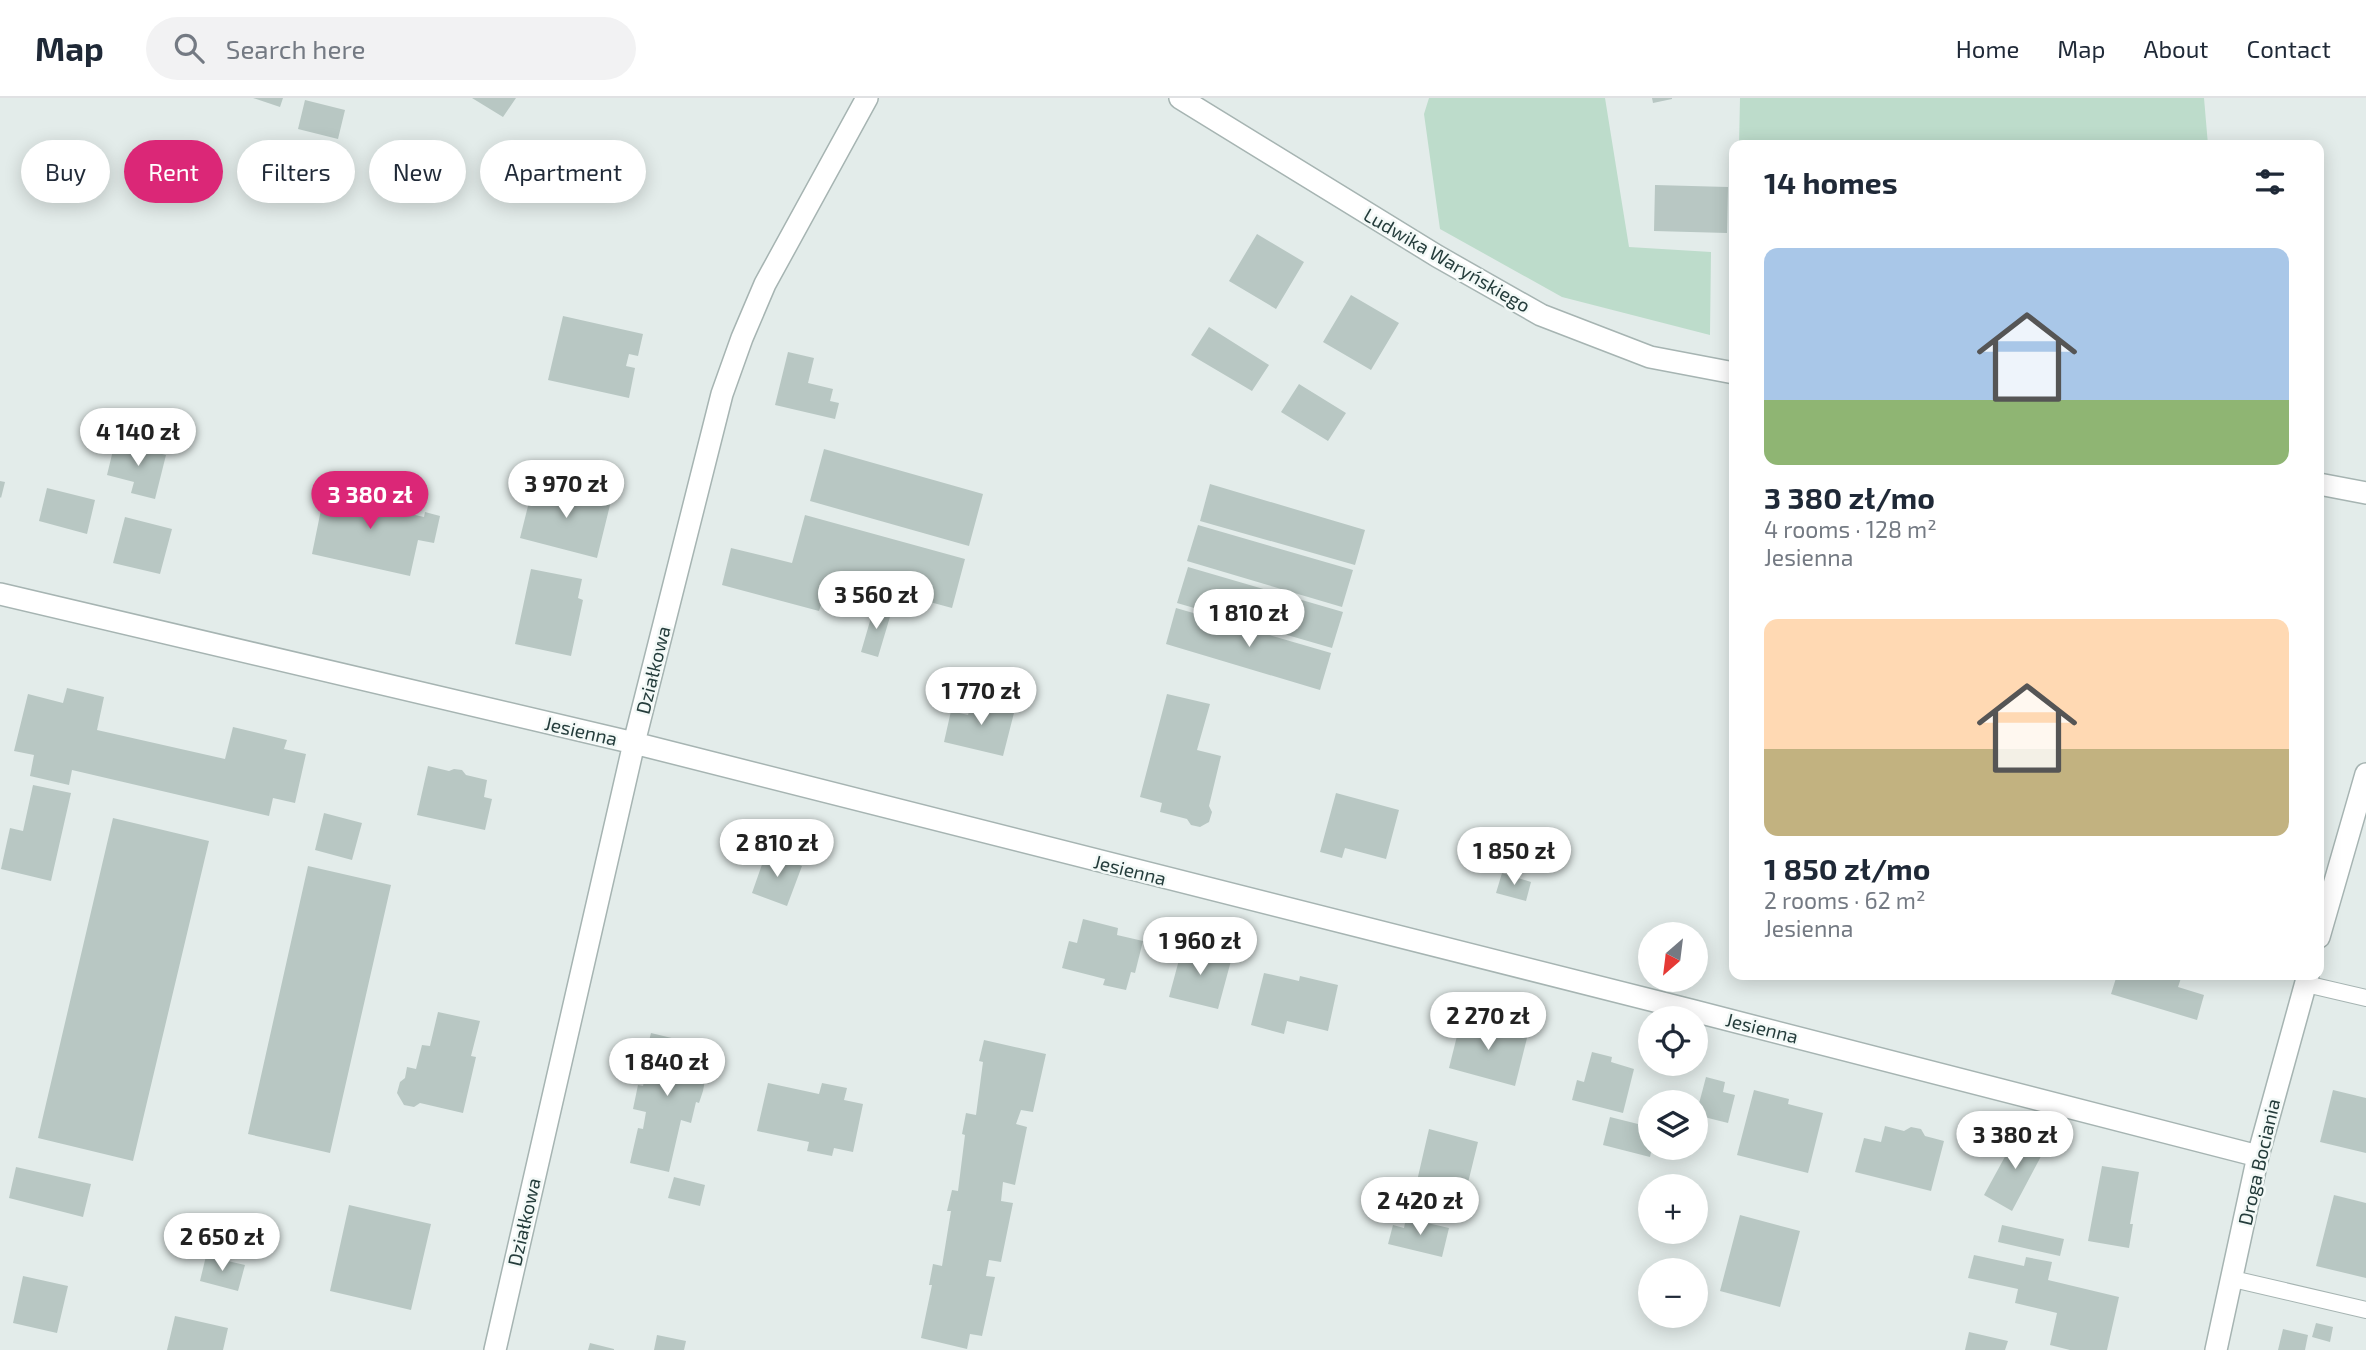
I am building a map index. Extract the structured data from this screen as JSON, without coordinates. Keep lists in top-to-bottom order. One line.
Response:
{"streets":{"street":["Ludwika Waryńskiego","Działkowa","Jesienna","Droga Bociania"]},"crossings":[["Działkowa","Jesienna"],["Jesienna","Droga Bociania"]],"north":"bottom left","page":{"header":"Map","search":"Search here","nav":["Home","Map","About","Contact"],"chip":["Buy","Rent","Filters","New","Apartment"],"heading":"14 homes","list":[{"name":"3 380 zł/mo","note":"4 rooms · 128 m² · Jesienna"},{"name":"1 850 zł/mo","note":"2 rooms · 62 m² · Jesienna"}],"price":["4 140 zł","3 970 zł","3 380 zł","3 560 zł","1 810 zł","1 770 zł","2 810 zł","1 850 zł","1 960 zł","2 270 zł","1 840 zł","3 380 zł","2 420 zł","2 650 zł"],"map_buttons":["+","−"]}}
